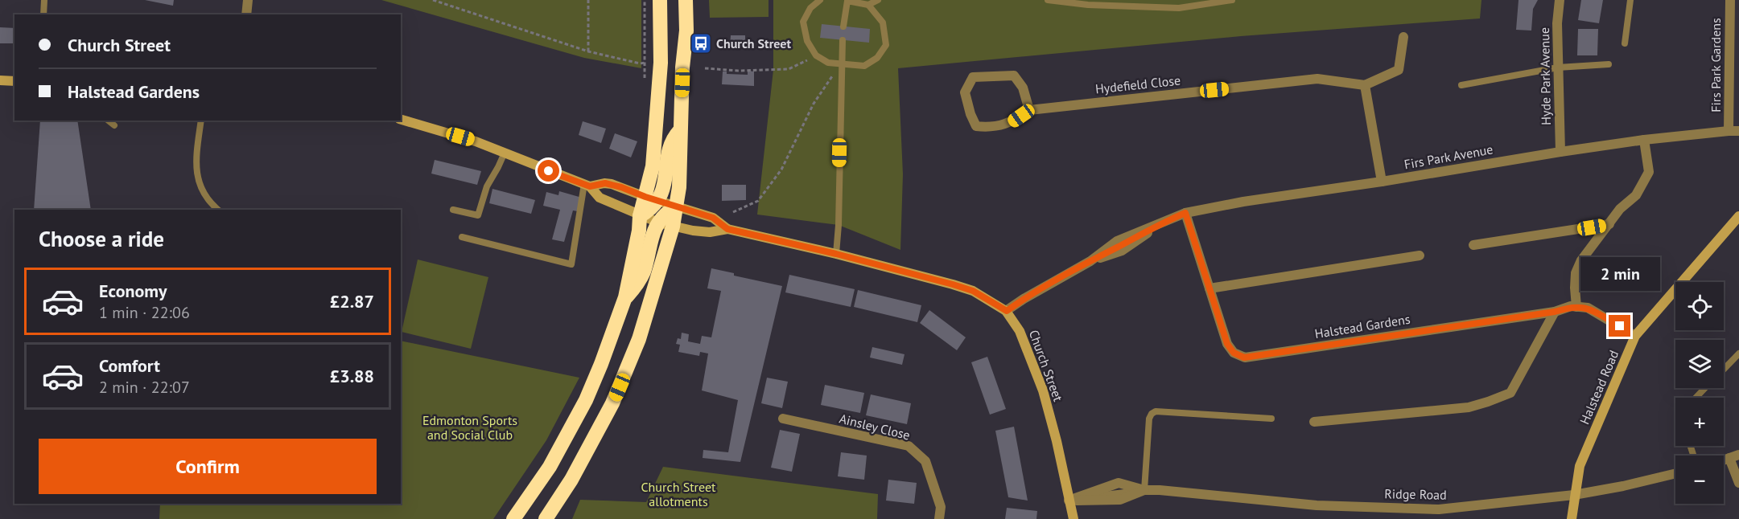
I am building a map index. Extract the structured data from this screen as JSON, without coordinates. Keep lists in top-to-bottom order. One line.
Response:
{"streets":{"main road":["Church Street","Halstead Road"],"street":["Firs Park Gardens","Hyde Park Avenue","Hydefield Close","Firs Park Avenue","Halstead Gardens","Ainsley Close","Ridge Road"]},"crossings":[["Firs Park Gardens","Firs Park Avenue"],["Hyde Park Avenue","Firs Park Avenue"],["Firs Park Avenue","Halstead Gardens"],["Firs Park Avenue","Church Street"],["Church Street","Ridge Road"],["Halstead Road","Ridge Road"]],"parks":["Edmonton Sports and Social Club","Church Street allotments"],"places":{"bus stop":["Church Street"]},"page":{"banner":["Church Street","Halstead Gardens"],"heading":"Choose a ride","bubble":"2 min","list":[{"name":"Economy","note":"1 min · 22:06","value":"£2.87"},{"name":"Comfort","note":"2 min · 22:07","value":"£3.88"}],"map_buttons":["+","−"],"buttons":"Confirm"}}
